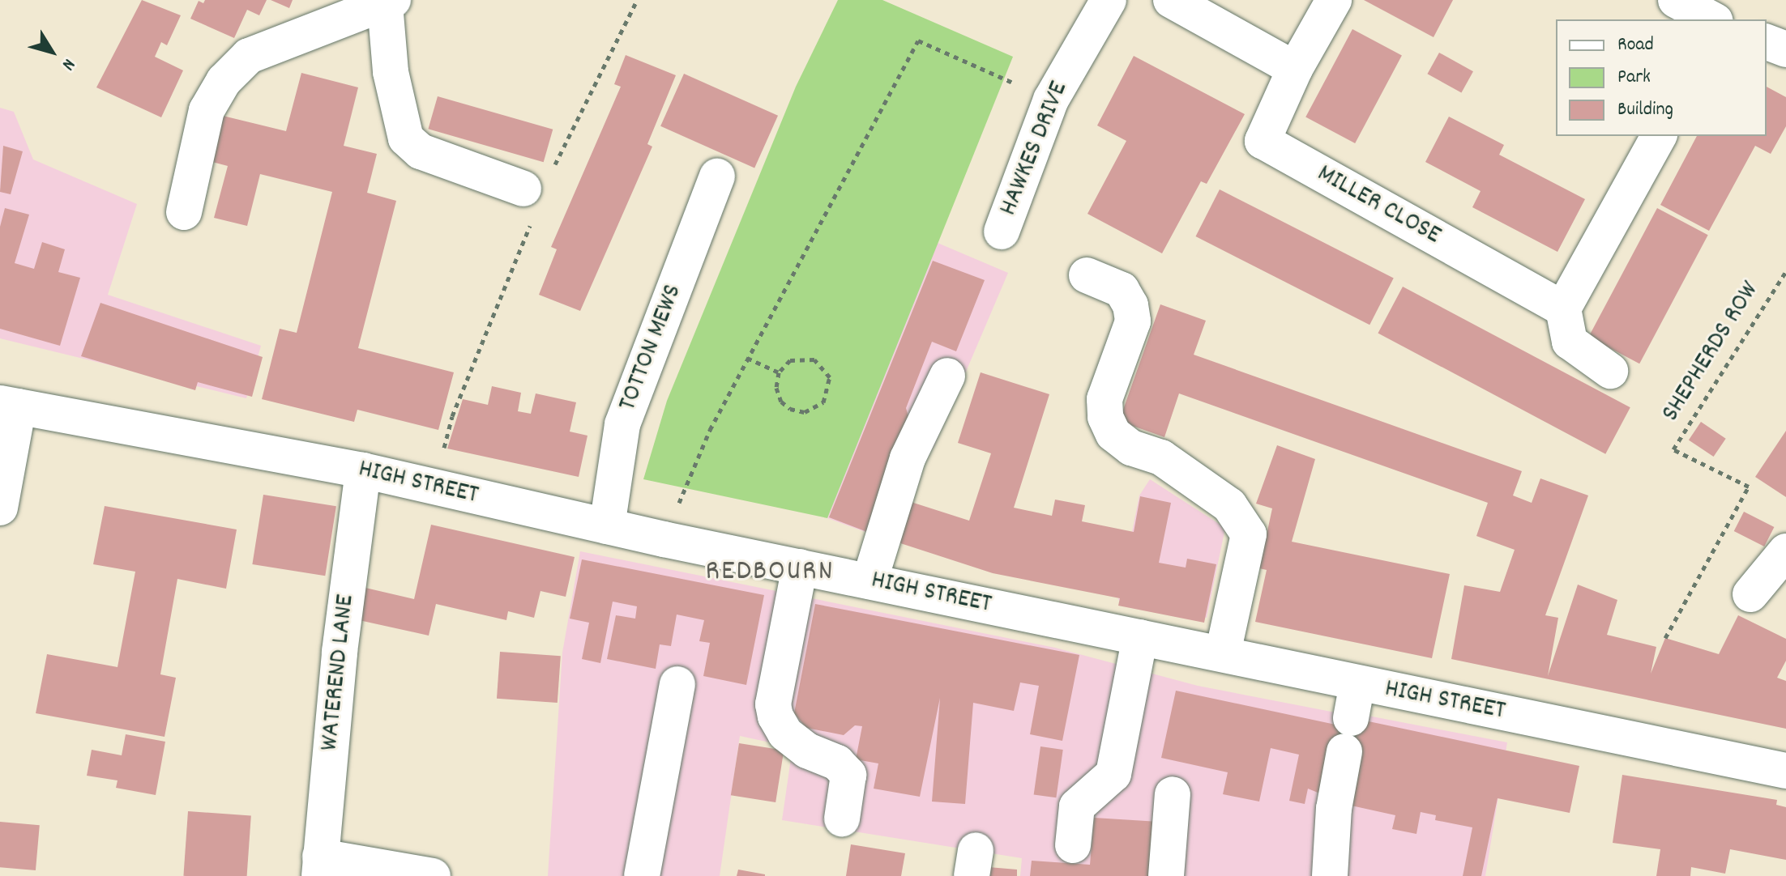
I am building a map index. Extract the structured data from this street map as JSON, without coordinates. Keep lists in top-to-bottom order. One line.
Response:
{"streets":{"street":["HAWKES DRIVE","MILLER CLOSE","TOTTON MEWS","HIGH STREET","WATEREND LANE"],"path":["SHEPHERDS ROW"]},"crossings":[["TOTTON MEWS","HIGH STREET"],["HIGH STREET","WATEREND LANE"]],"districts":["REDBOURN"],"legend":["Road","Park","Building"],"north":"bottom right"}
